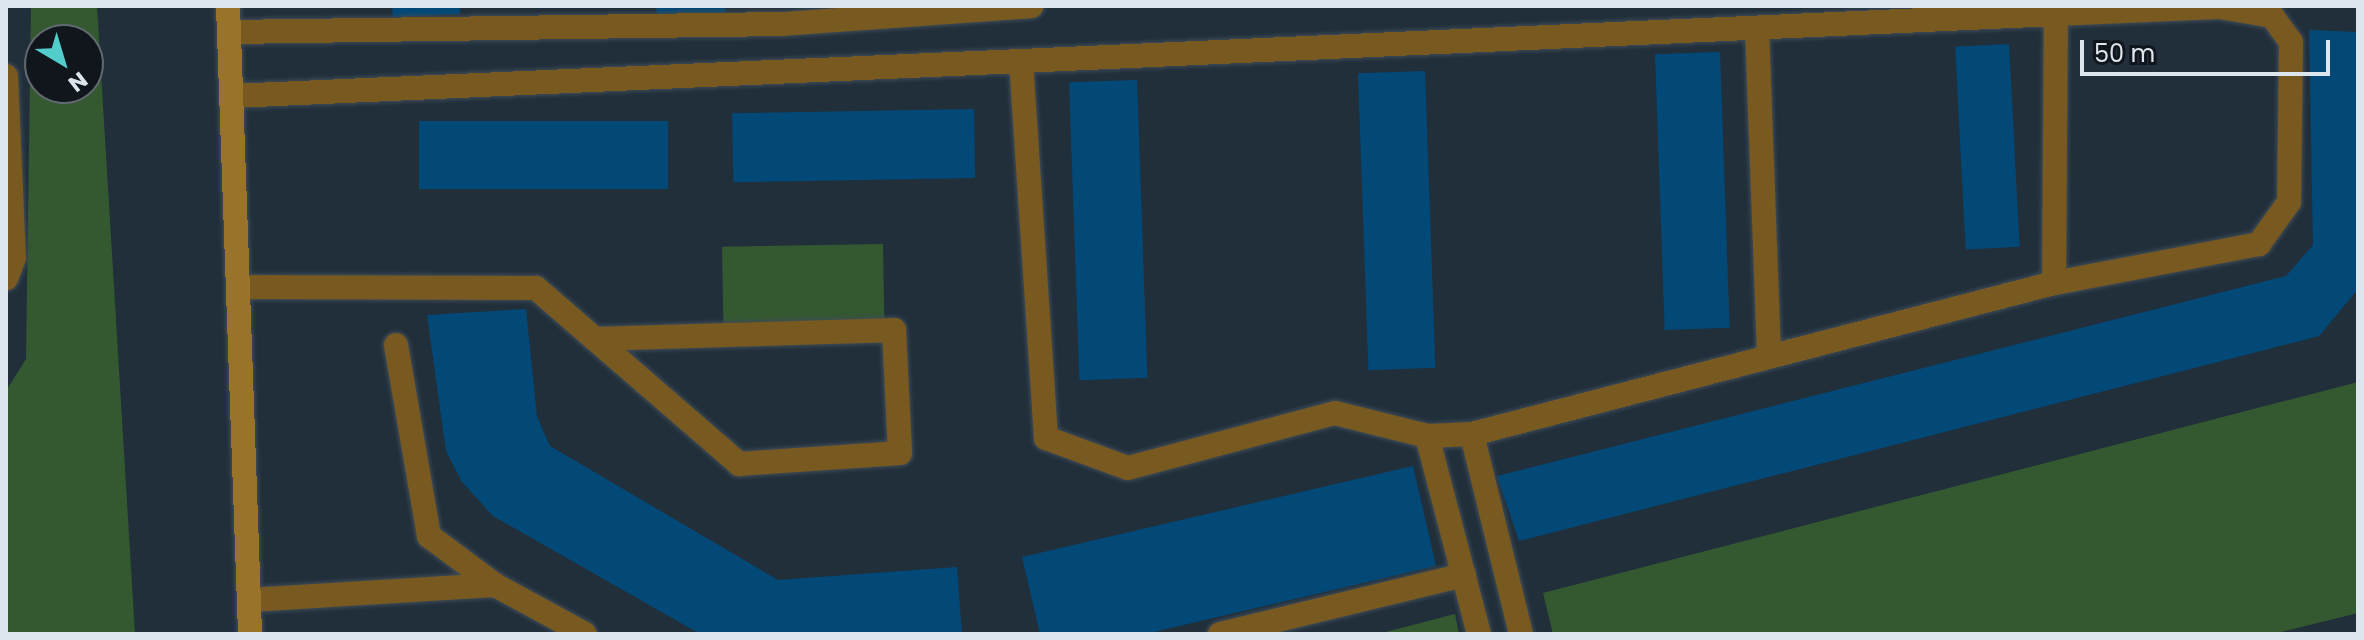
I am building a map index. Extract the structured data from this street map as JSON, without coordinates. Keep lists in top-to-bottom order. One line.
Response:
{"scale_bar":"50 m","north":"bottom right"}
